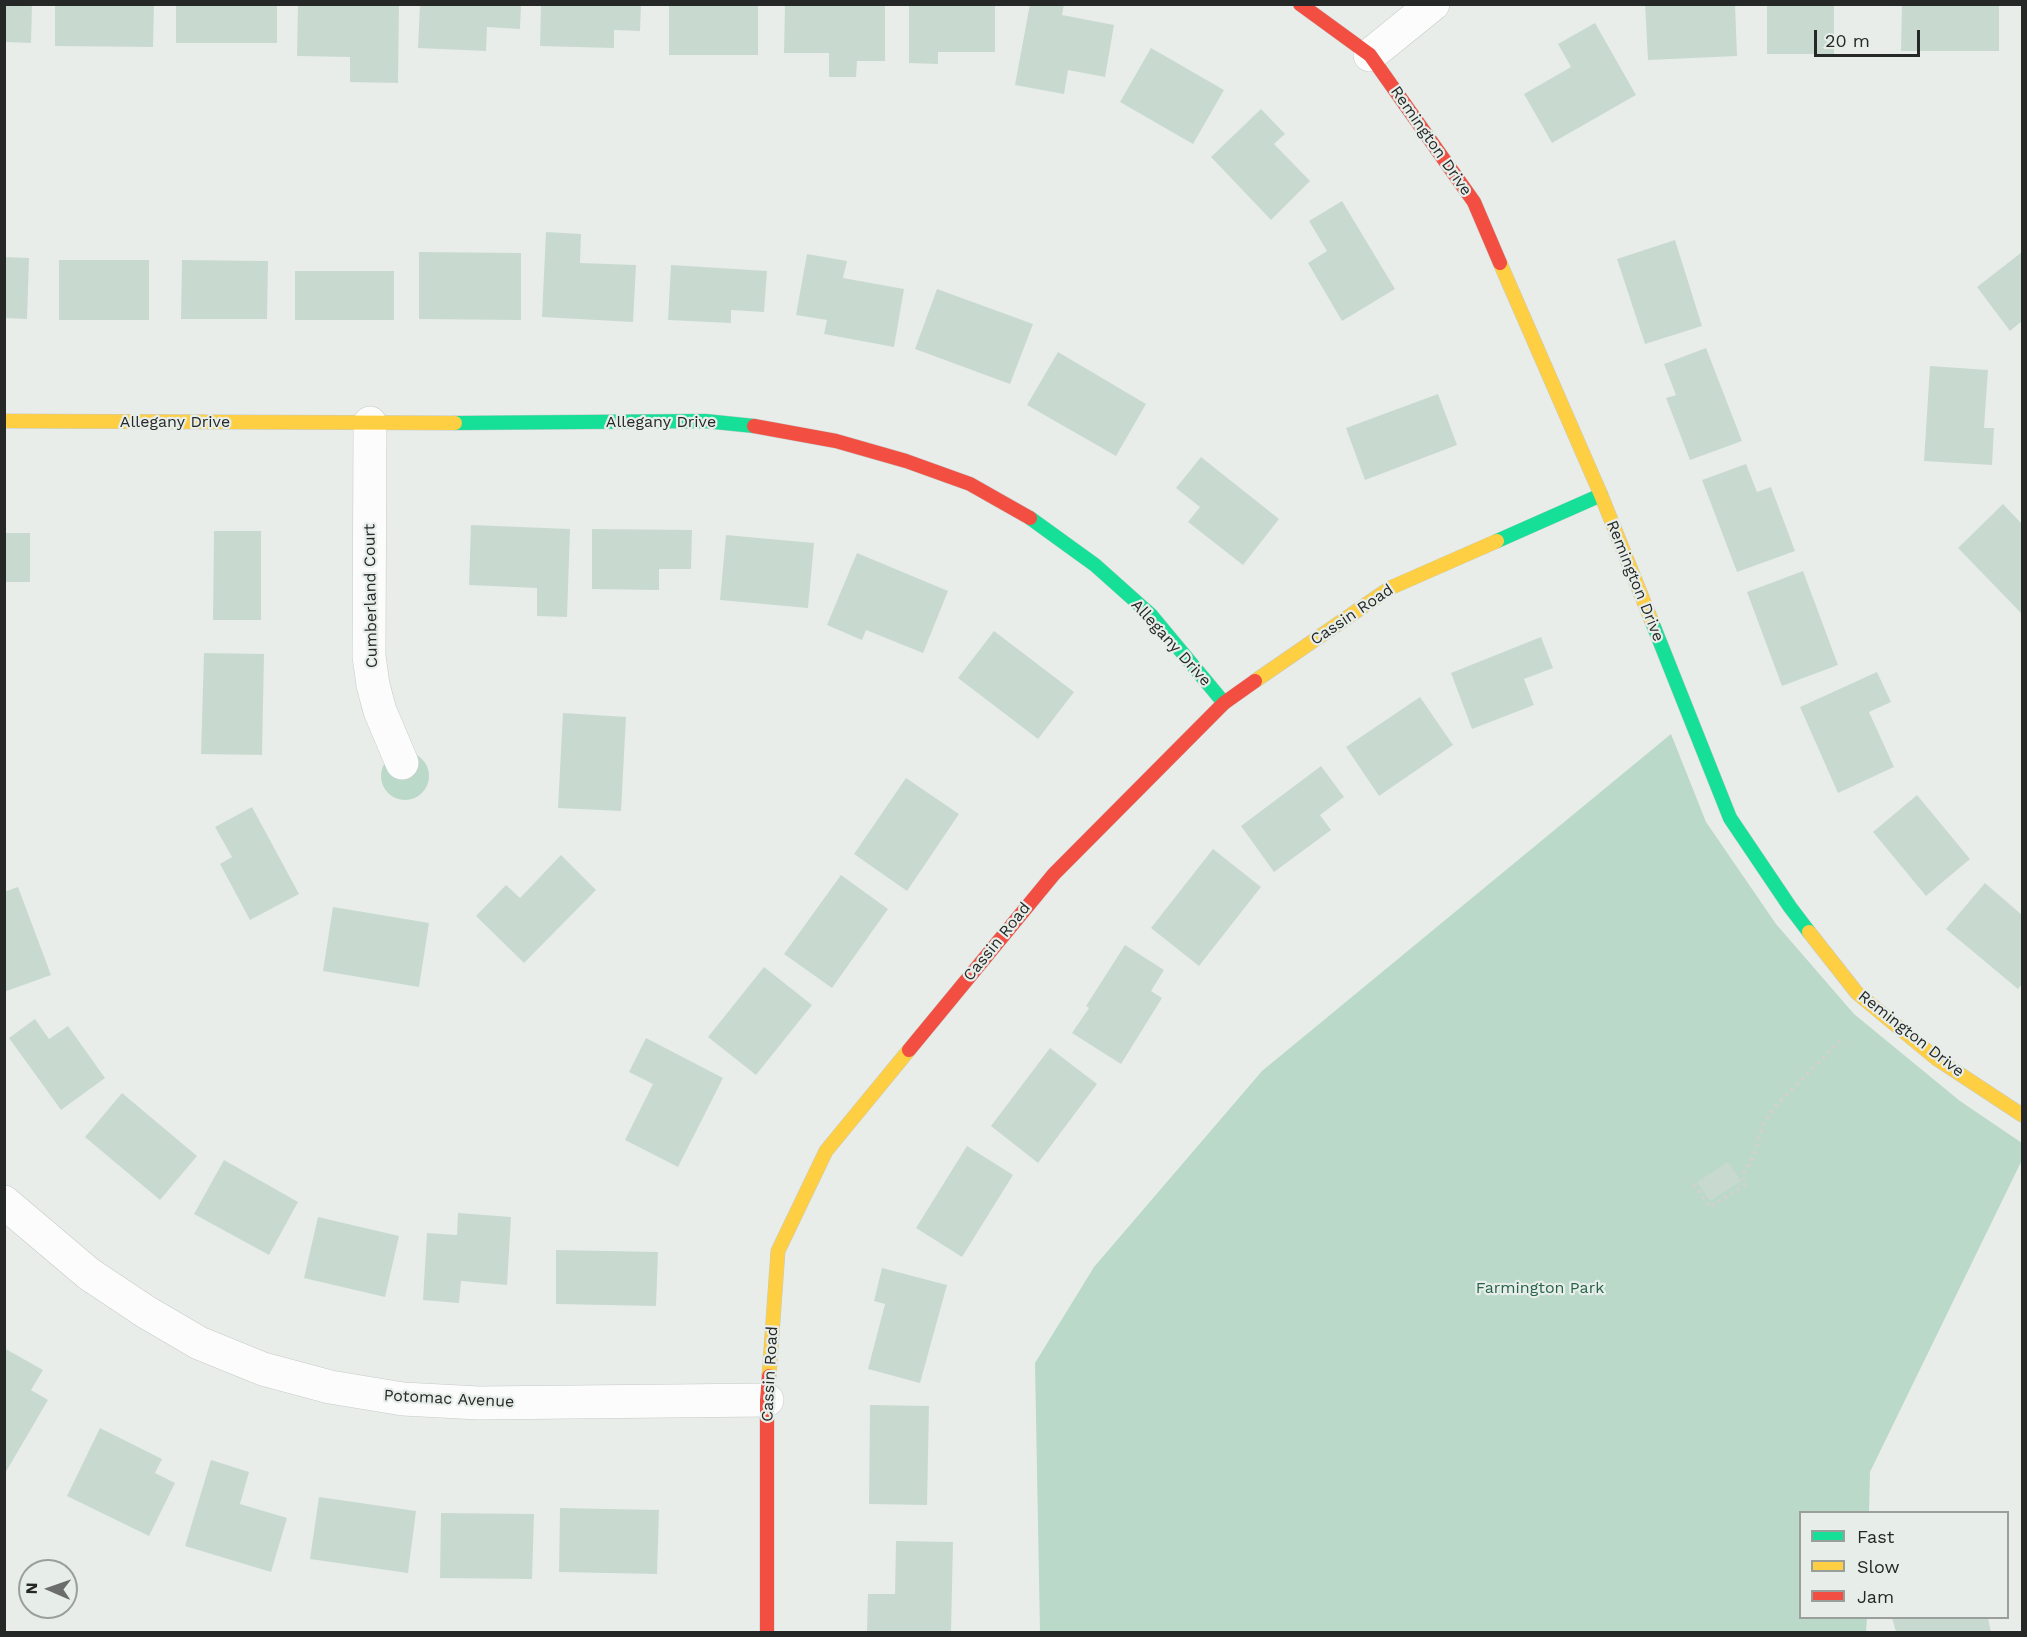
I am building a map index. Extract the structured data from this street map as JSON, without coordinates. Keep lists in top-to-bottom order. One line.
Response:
{"streets":{"street":["Remington Drive","Allegany Drive","Cumberland Court","Cassin Road","Potomac Avenue"]},"crossings":[["Remington Drive","Cassin Road"],["Allegany Drive","Cumberland Court"],["Allegany Drive","Cassin Road"],["Cassin Road","Potomac Avenue"]],"parks":["Farmington Park"],"legend":["Fast","Slow","Jam"],"scale_bar":"20 m","north":"left"}
